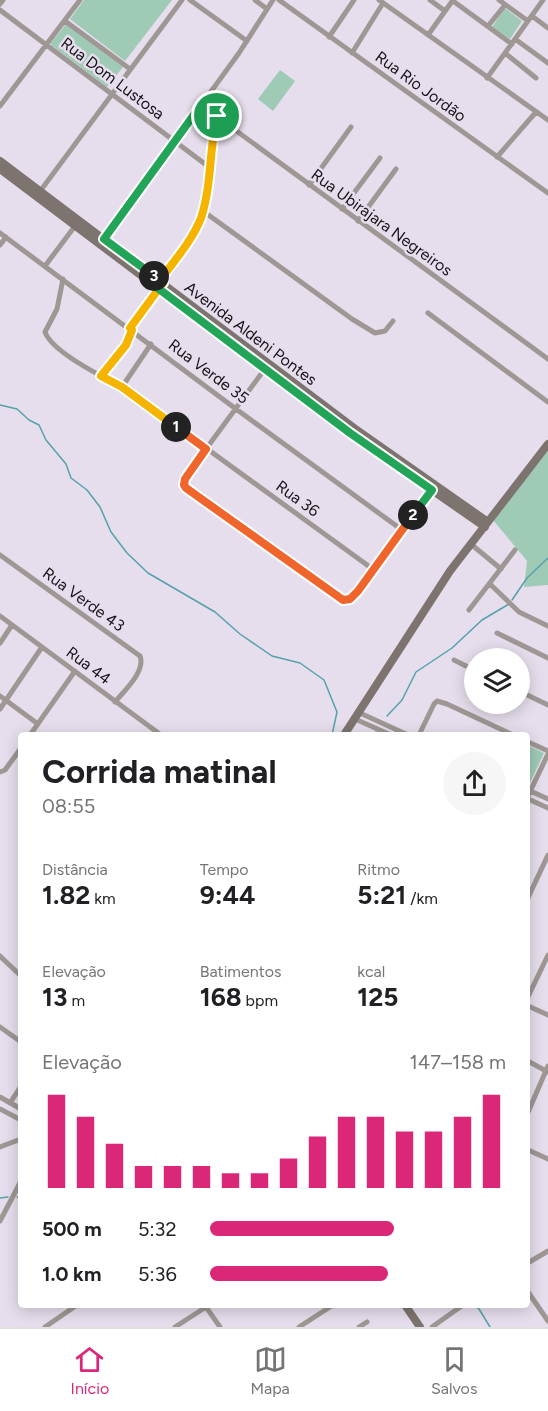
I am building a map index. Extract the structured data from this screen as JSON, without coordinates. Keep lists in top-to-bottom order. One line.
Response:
{"streets":{"main road":["Avenida Aldeni Pontes"],"street":["Rua Dom Lustosa","Rua Rio Jordão","Rua Ubirajara Negreiros","Rua Verde 35","Rua 36","Rua Verde 43","Rua 44"]},"crossings":[["Rua Verde 35","Rua 36"],["Rua Verde 43","Rua 44"]],"page":{"pins":["3","1","2"],"heading":["Corrida matinal","08:55"],"stats":[["Distância","1.82 km"],["Tempo","9:44"],["Ritmo","5:21 /km"],["Elevação","13 m"],["Batimentos","168 bpm"],["kcal","125"]],"chart":["Elevação","147–158 m"],"list":[{"name":"500 m","note":"5:32"},{"name":"1.0 km","note":"5:36"}],"tabs":["Início","Mapa","Salvos"]}}
